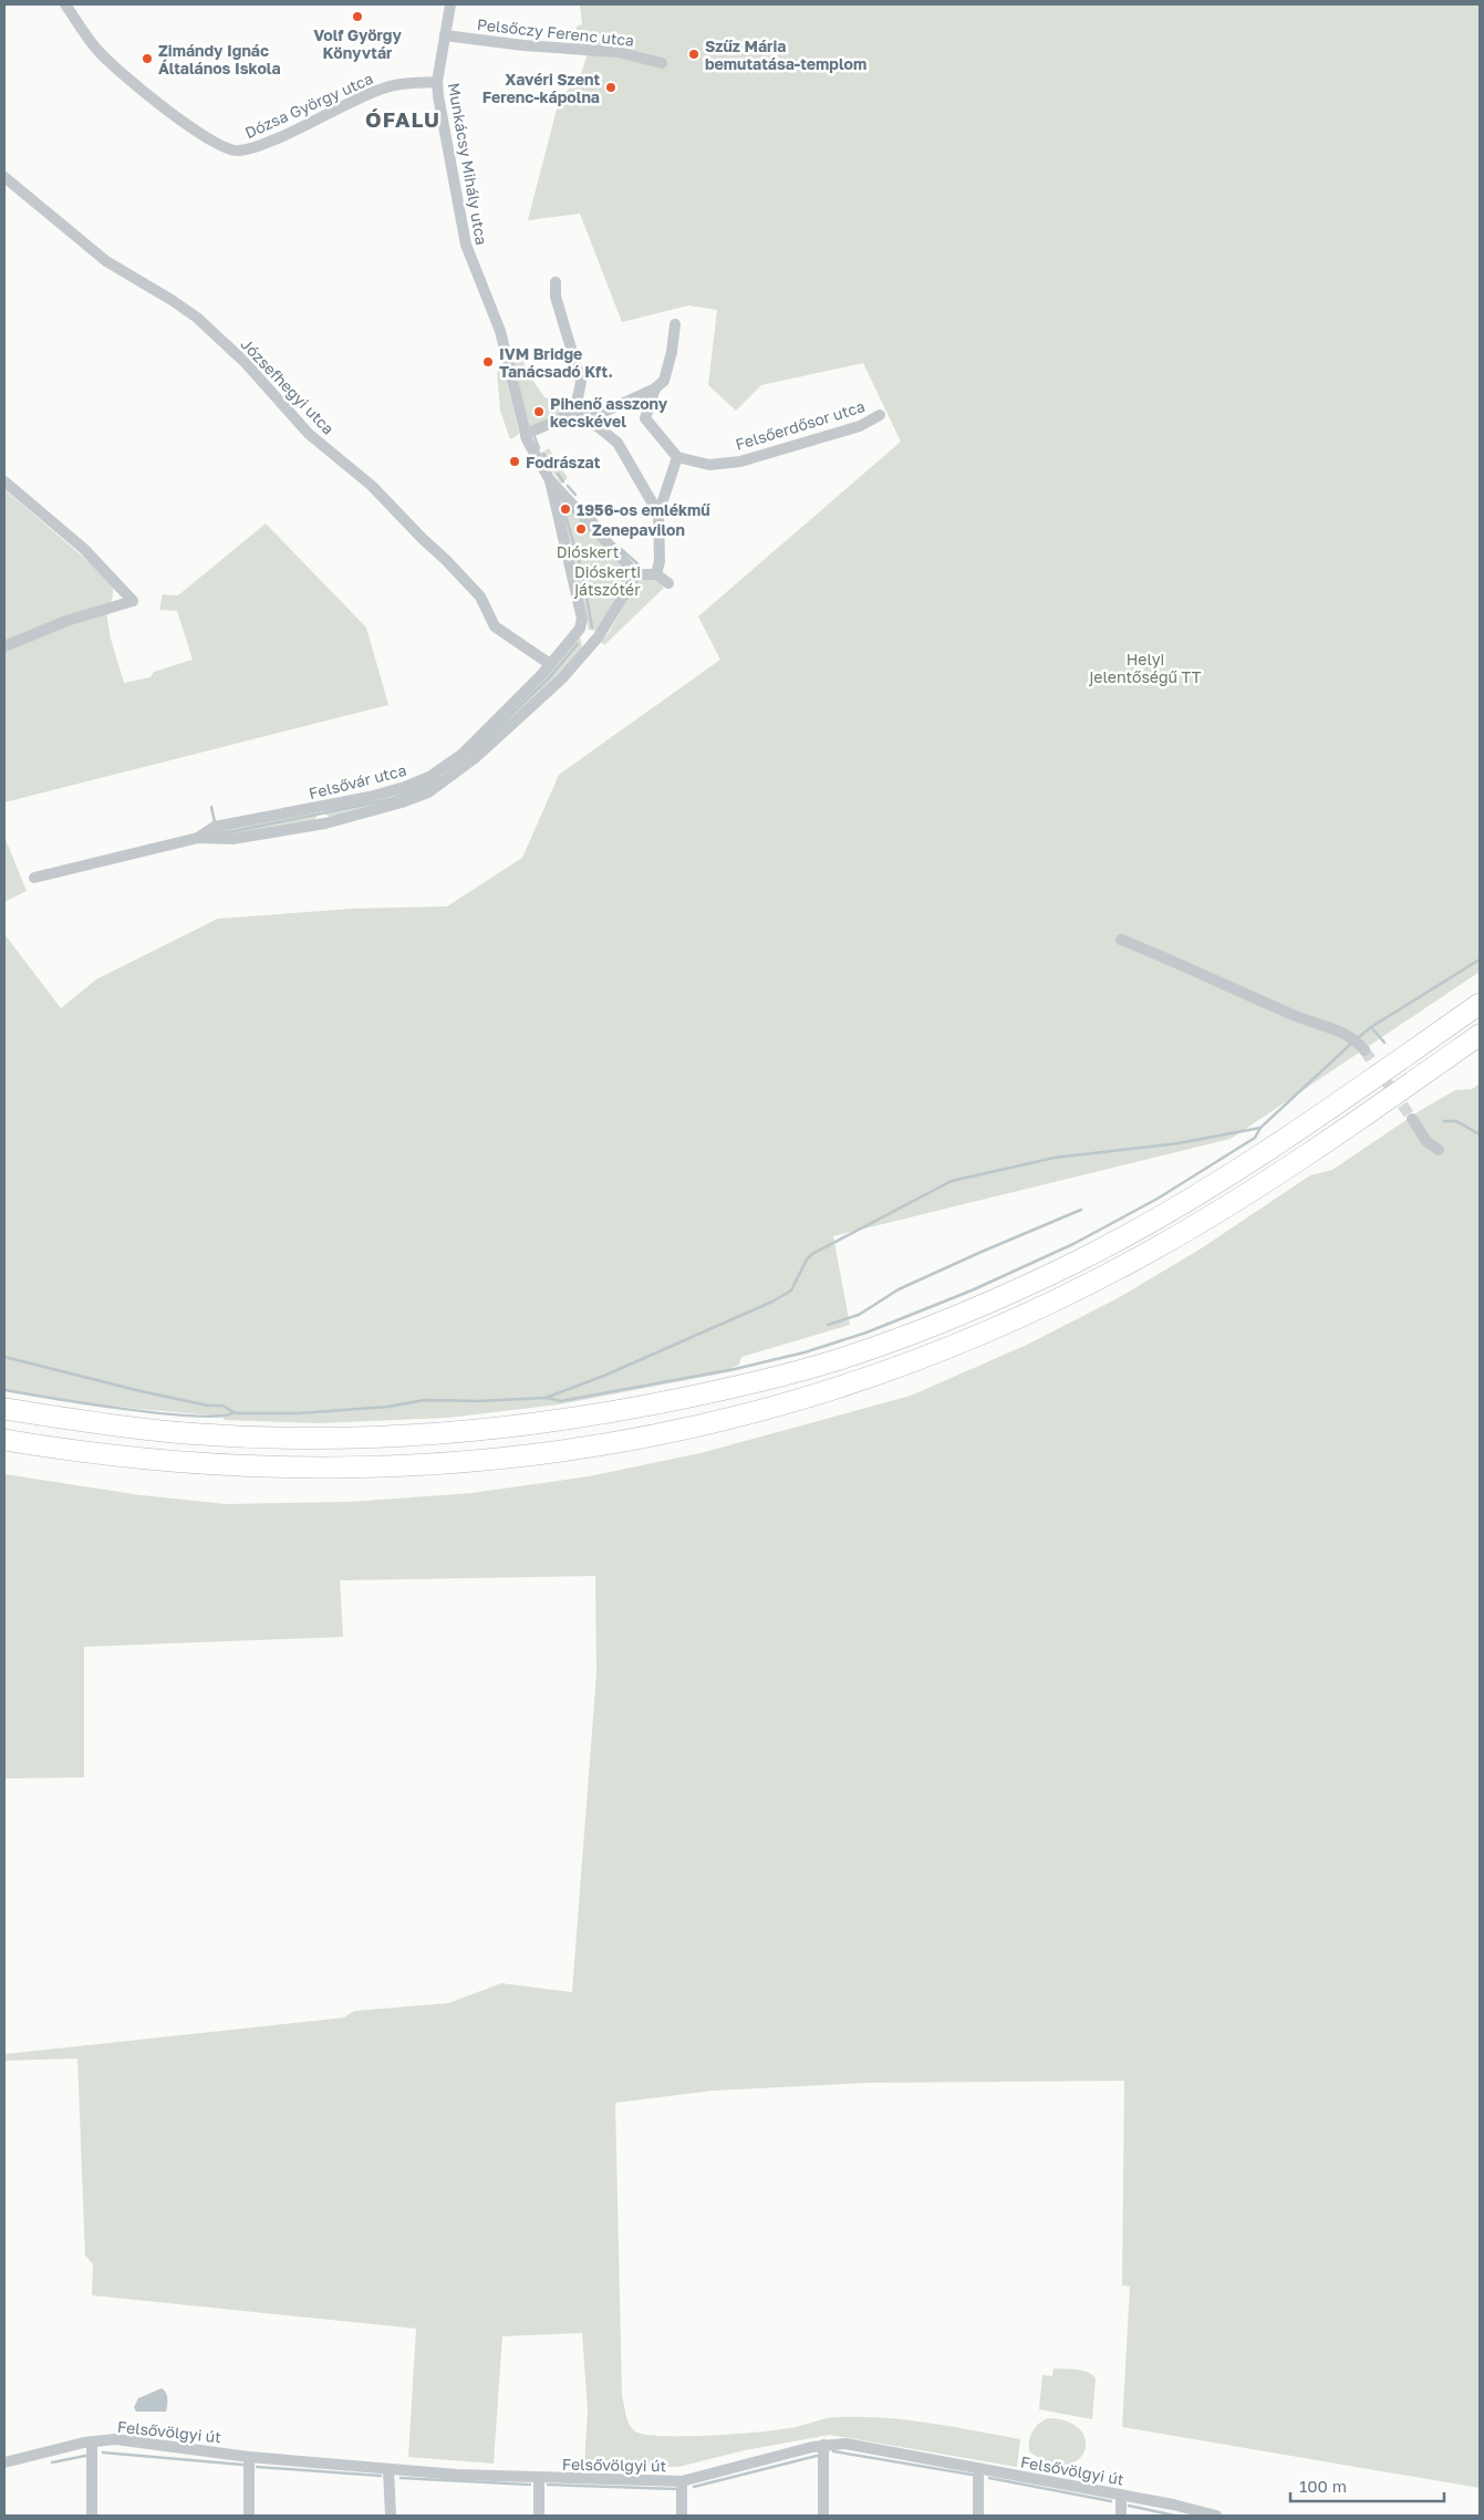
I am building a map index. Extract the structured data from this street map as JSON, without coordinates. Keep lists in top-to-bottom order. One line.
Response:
{"streets":{"street":["Pelsőczy Ferenc utca","Dózsa György utca","Munkácsy Mihály utca","Józsefhegyi utca","Felsőerdősor utca","Felsővár utca","Felsővölgyi út"]},"crossings":[["Pelsőczy Ferenc utca","Munkácsy Mihály utca"],["Dózsa György utca","Munkácsy Mihály utca"],["Munkácsy Mihály utca","Felsővár utca"],["Józsefhegyi utca","Felsővár utca"]],"districts":["ÓFALU"],"parks":["Dióskert","Dióskerti játszótér","Helyi jelentőségű TT"],"places":["Volf György Könyvtár","Szűz Mária bemutatása-templom","Zimándy Ignác Általános Iskola","Xavéri Szent Ferenc-kápolna","IVM Bridge Tanácsadó Kft.","Pihenő asszony kecskével","Fodrászat","1956-os emlékmű","Zenepavilon"],"scale_bar":"100 m"}
